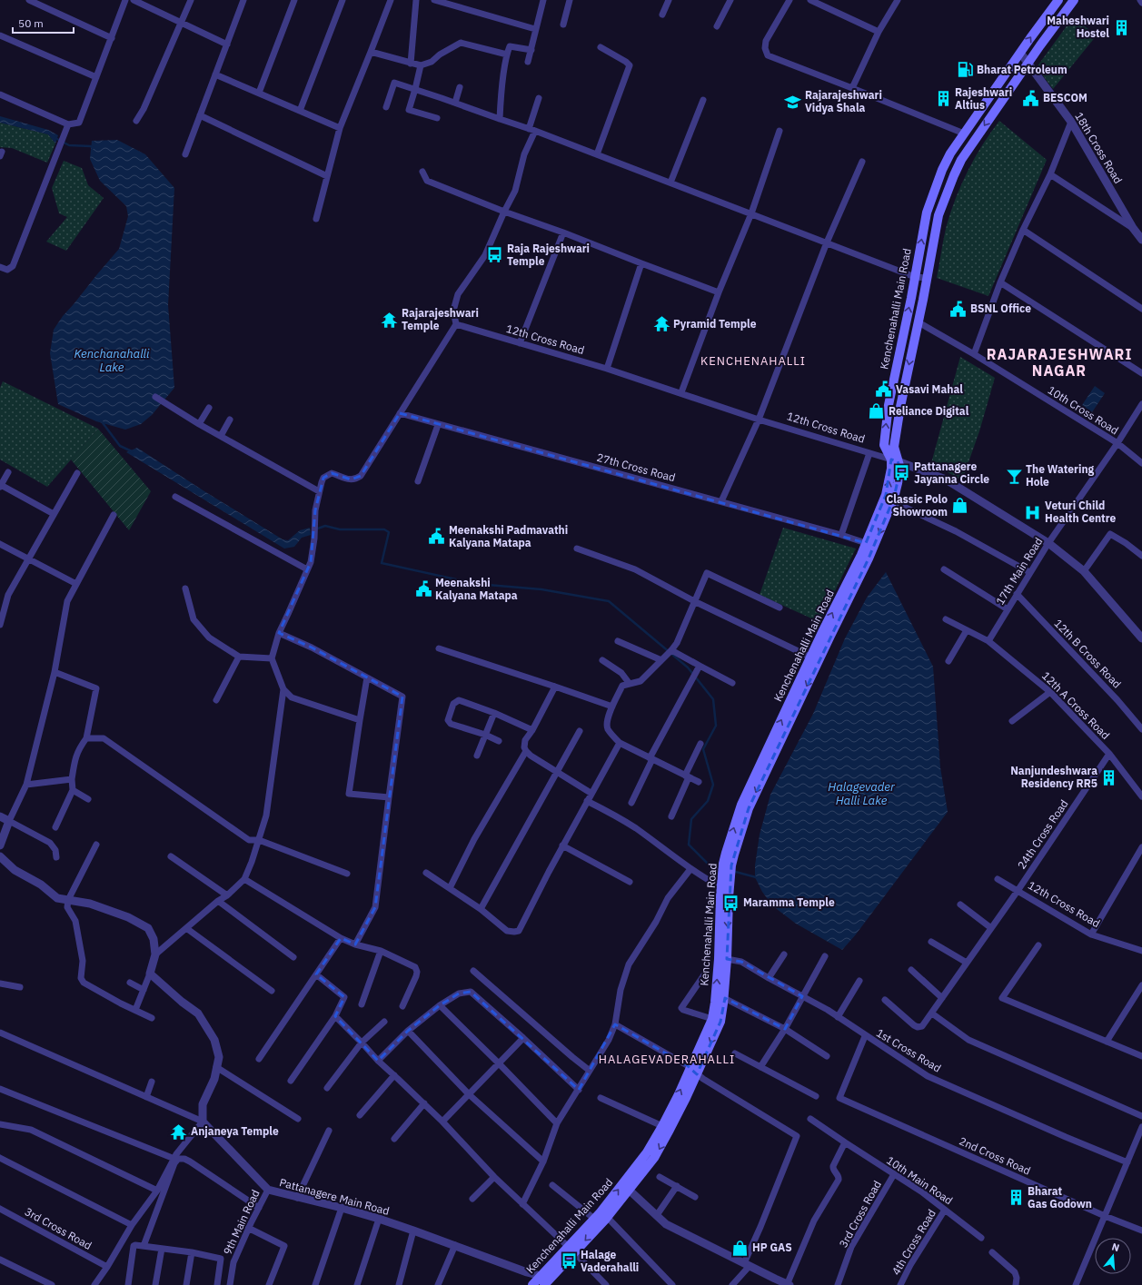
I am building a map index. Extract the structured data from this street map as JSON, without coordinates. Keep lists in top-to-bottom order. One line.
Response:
{"streets":{"main road":["Kenchenahalli Main Road"],"street":["18th Cross Road","12th Cross Road","10th Cross Road","27th Cross Road","17th Main Road","12th B Cross Road","12th A Cross Road","24th Cross Road","1st Cross Road","2nd Cross Road","10th Main Road","Pattanagere Main Road","3rd Cross Road","9th Main Road","4th Cross Road"]},"crossings":[["18th Cross Road","Kenchenahalli Main Road"],["Kenchenahalli Main Road","12th Cross Road"],["Kenchenahalli Main Road","10th Cross Road"],["Kenchenahalli Main Road","27th Cross Road"],["Kenchenahalli Main Road","1st Cross Road"],["Kenchenahalli Main Road","Pattanagere Main Road"],["12th Cross Road","17th Main Road"],["12th Cross Road","24th Cross Road"],["10th Cross Road","17th Main Road"],["17th Main Road","12th B Cross Road"],["17th Main Road","12th A Cross Road"],["12th A Cross Road","24th Cross Road"],["1st Cross Road","2nd Cross Road"],["10th Main Road","3rd Cross Road"],["10th Main Road","4th Cross Road"],["Pattanagere Main Road","9th Main Road"]],"districts":["RAJARAJESHWARI NAGAR","KENCHENAHALLI","HALAGEVADERAHALLI"],"water":["Kenchanahalli Lake","Halagevader Halli Lake"],"places":{"building":["Maheshwari Hostel","Rajeshwari Altius","Nanjundeshwara Residency RR5","Bharat Gas Godown"],"fuel station":["Bharat Petroleum"],"public building":["BESCOM","BSNL Office","Vasavi Mahal","Meenakshi Padmavathi Kalyana Matapa","Meenakshi Kalyana Matapa"],"school or university":["Rajarajeshwari Vidya Shala"],"bus stop":["Raja Rajeshwari Temple","Pattanagere Jayanna Circle","Maramma Temple","Halage Vaderahalli"],"temple":["Rajarajeshwari Temple","Pyramid Temple","Anjaneya Temple"],"shop":["Reliance Digital","Classic Polo Showroom","HP GAS"],"bar":["The Watering Hole"],"hospital":["Veturi Child Health Centre"]},"scale_bar":"50 m","north":"top"}
